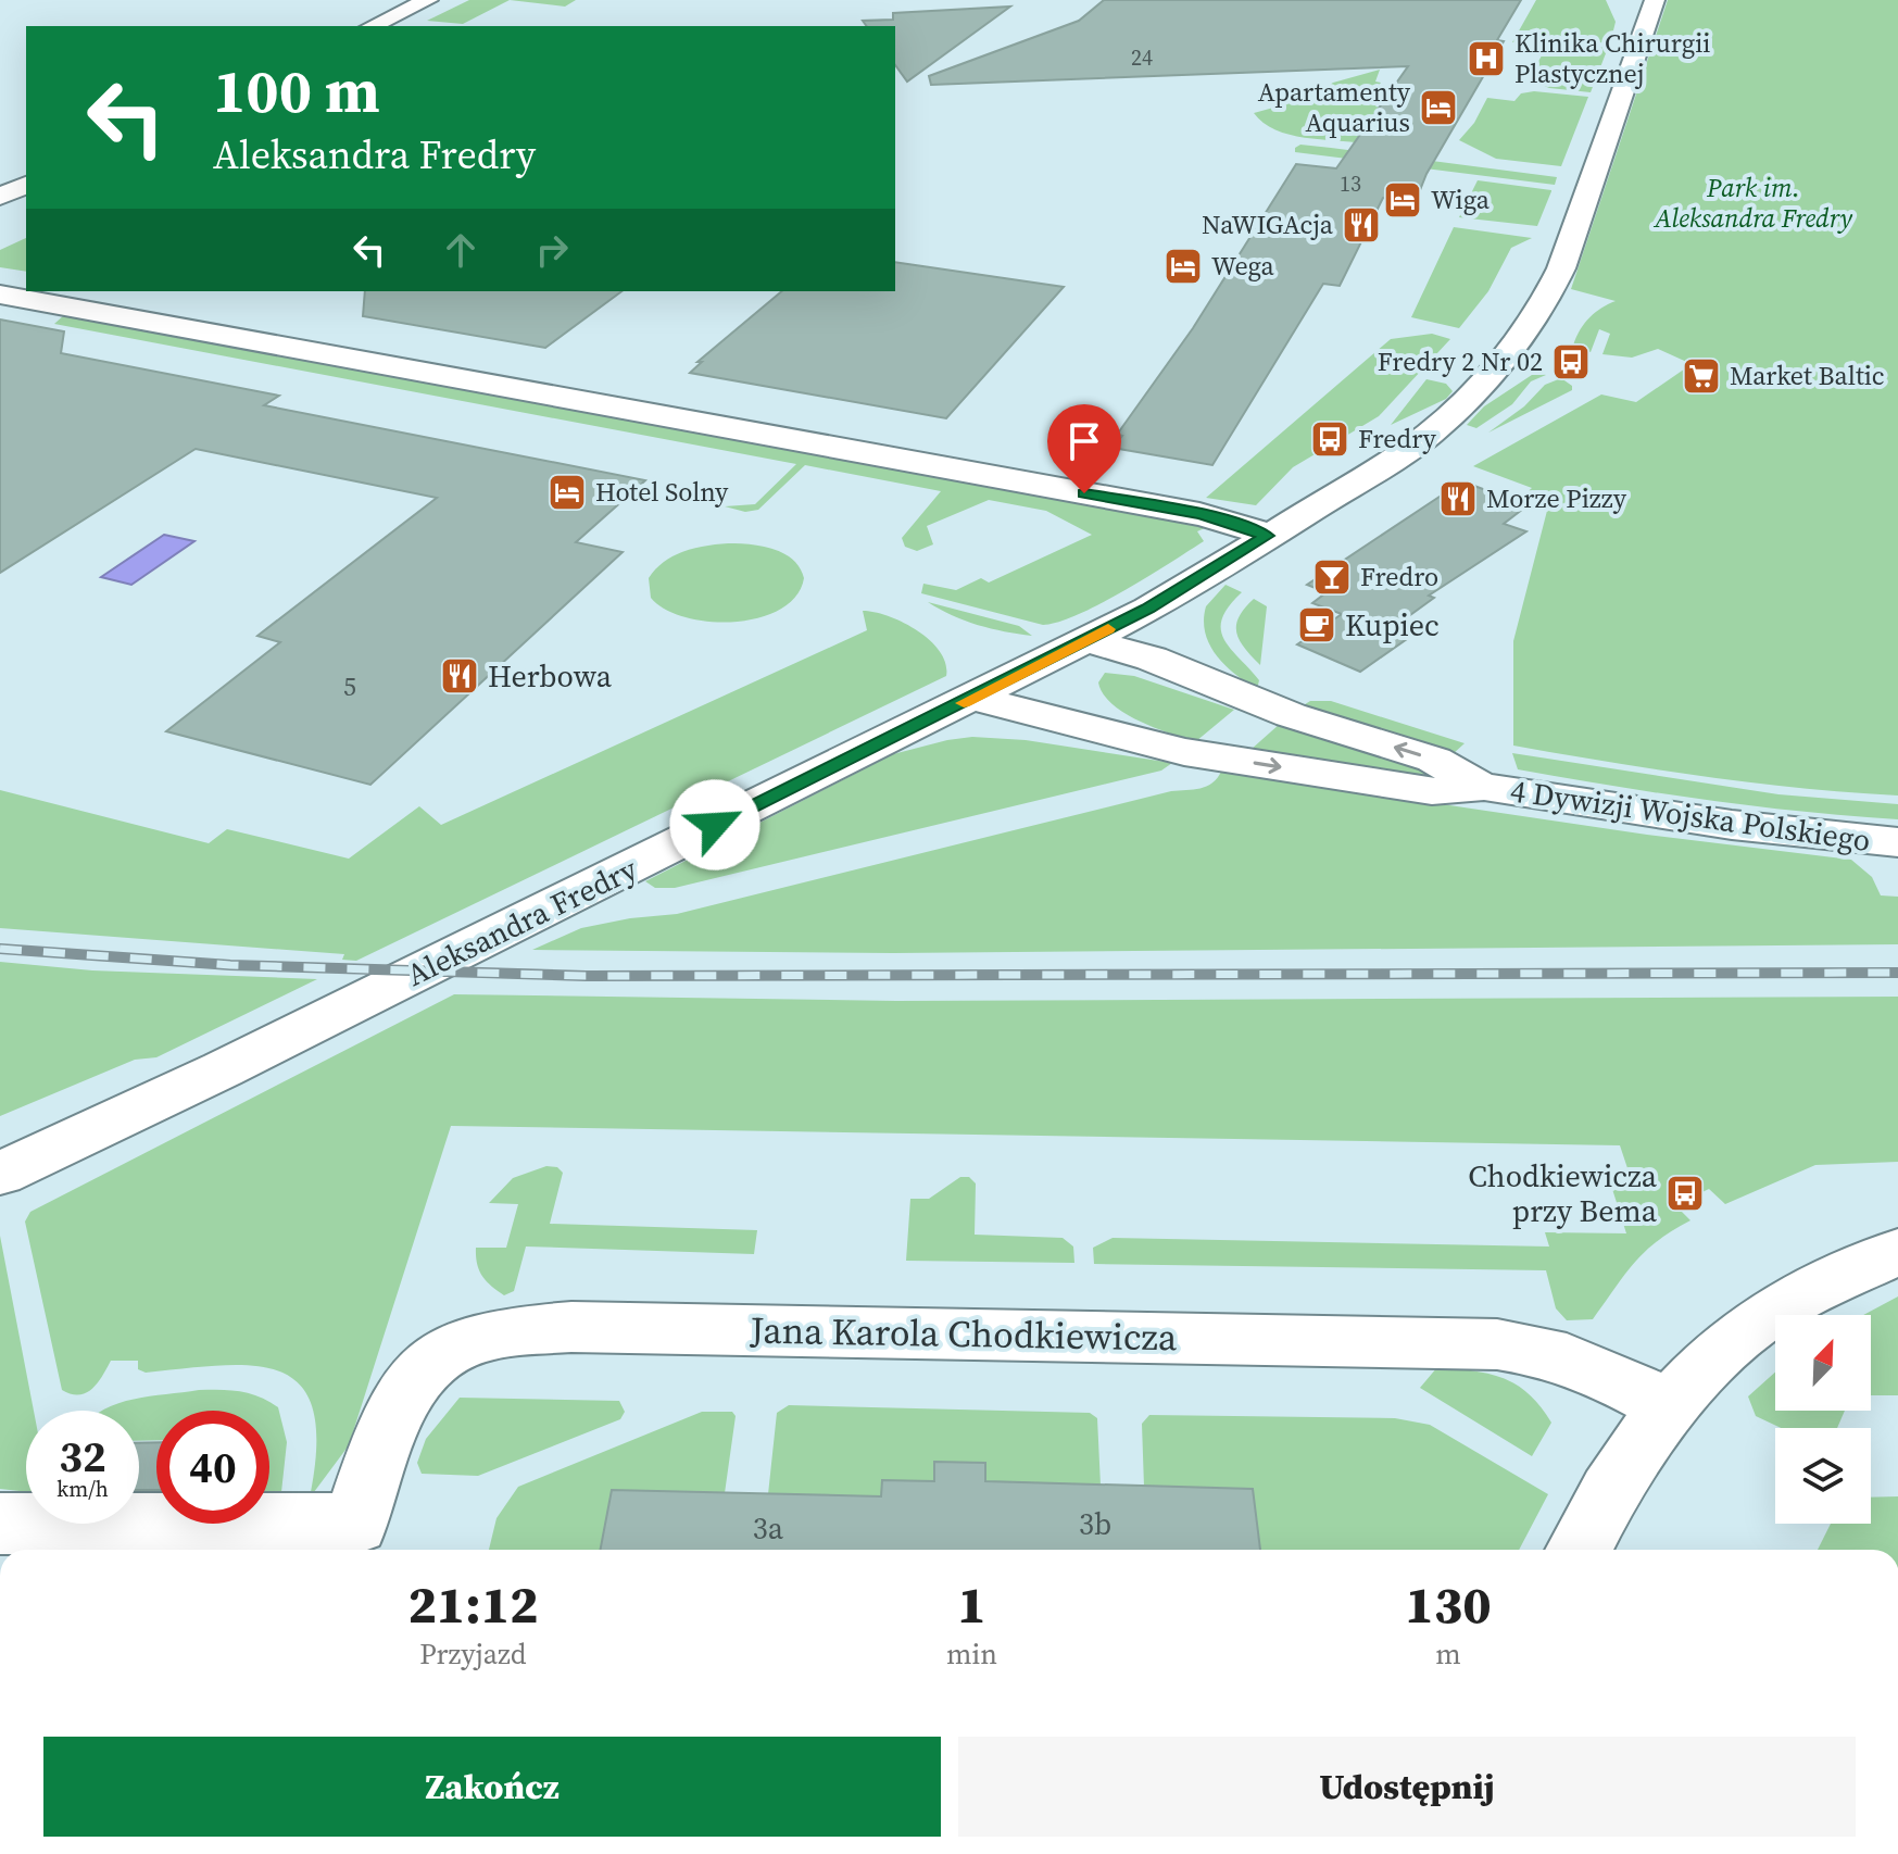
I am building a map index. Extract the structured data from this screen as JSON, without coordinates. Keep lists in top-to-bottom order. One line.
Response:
{"streets":{"street":["4 Dywizji Wojska Polskiego","Aleksandra Fredry","Jana Karola Chodkiewicza"]},"crossings":[["4 Dywizji Wojska Polskiego","Aleksandra Fredry"]],"parks":["Park im. Aleksandra Fredry"],"places":{"hospital":["Klinika Chirurgii Plastycznej"],"hotel":["Apartamenty Aquarius","Wiga","Wega","Hotel Solny"],"restaurant":["NaWIGAcja","Morze Pizzy","Herbowa"],"bus stop":["Fredry 2 Nr 02","Fredry","Chodkiewicza przy Bema"],"supermarket":["Market Baltic"],"bar":["Fredro"],"cafe":["Kupiec"]},"house_numbers":["24","13","5","3b","3a"],"north":"top right","page":{"turn":["100 m","Aleksandra Fredry"],"speed":"32 km/h","limit":"40","eta":["21:12","Przyjazd","1","min","130","m"],"buttons":["Zakończ","Udostępnij"]}}
